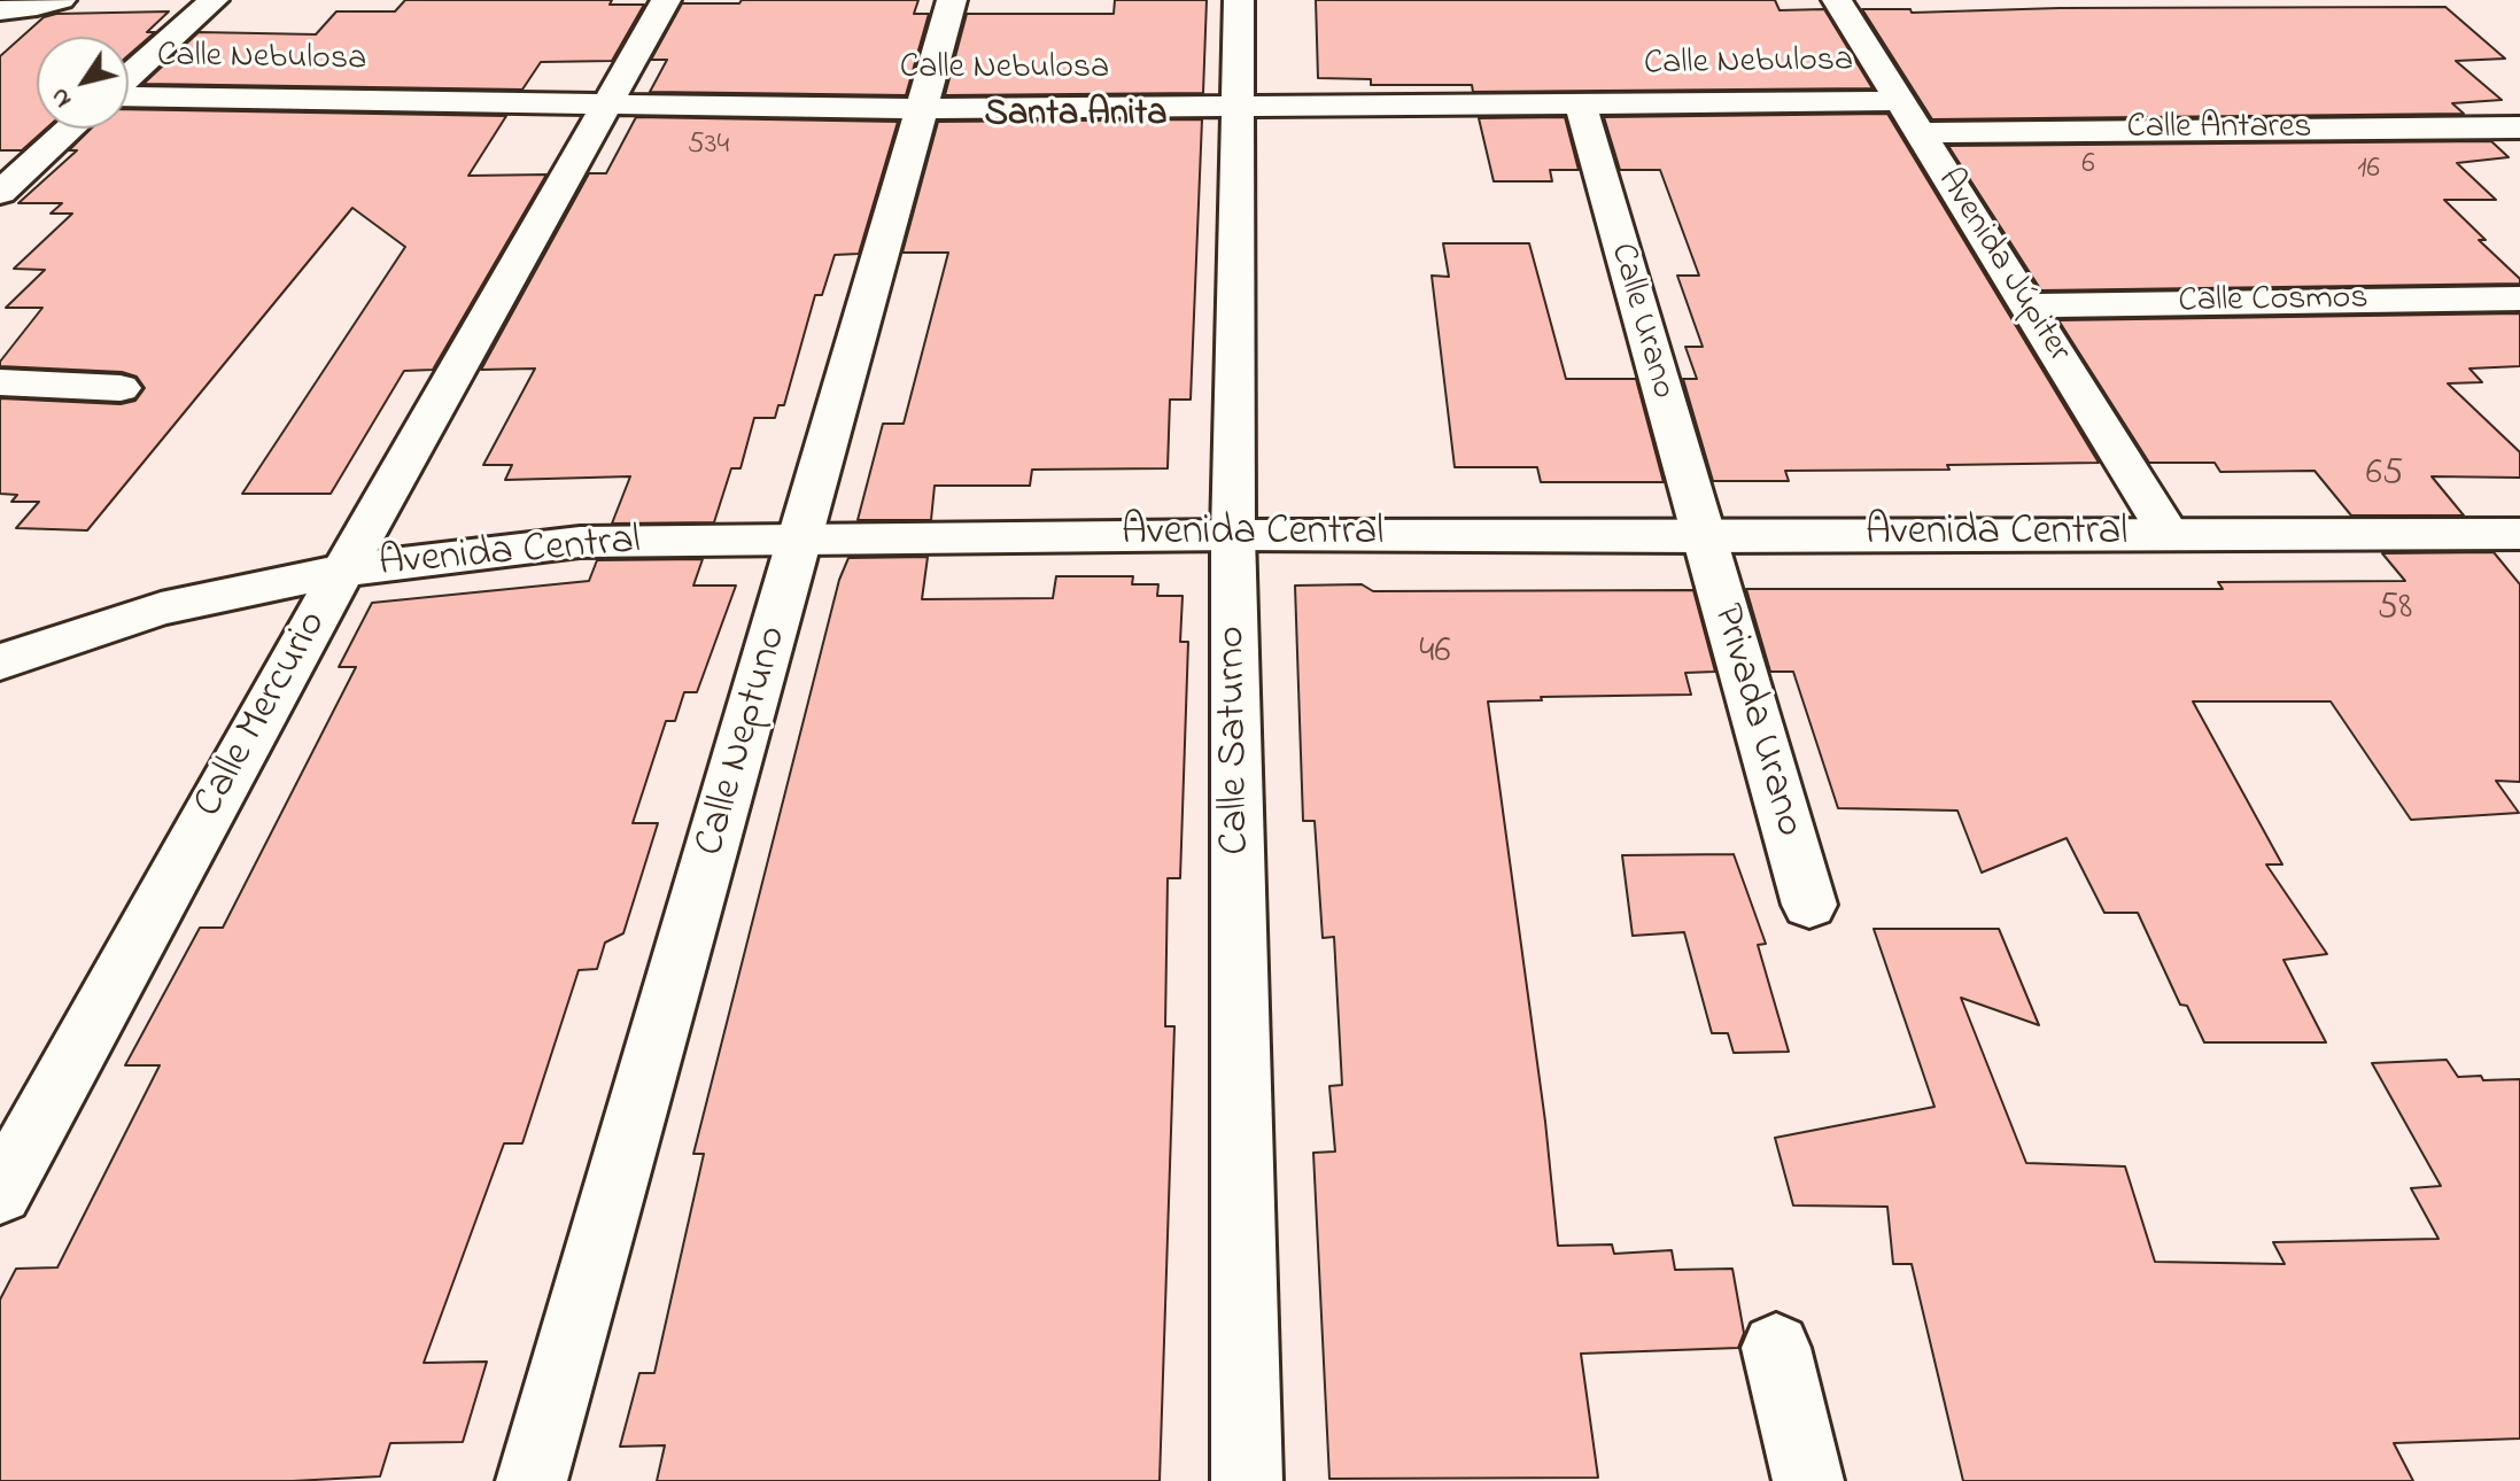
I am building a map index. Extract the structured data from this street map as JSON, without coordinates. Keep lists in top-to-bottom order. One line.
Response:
{"streets":{"street":["Calle Nebulosa","Calle Antares","Avenida Júpiter","Calle Cosmos","Calle Urano","Avenida Central","Calle Mercurio","Privada Urano","Calle Saturno","Calle Neptuno"]},"crossings":[["Calle Nebulosa","Avenida Júpiter"],["Calle Nebulosa","Calle Urano"],["Calle Nebulosa","Calle Mercurio"],["Calle Nebulosa","Calle Saturno"],["Calle Nebulosa","Calle Neptuno"],["Calle Antares","Avenida Júpiter"],["Avenida Júpiter","Calle Cosmos"],["Avenida Júpiter","Avenida Central"],["Calle Urano","Avenida Central"],["Calle Urano","Privada Urano"],["Avenida Central","Calle Mercurio"],["Avenida Central","Privada Urano"],["Avenida Central","Calle Saturno"],["Avenida Central","Calle Neptuno"]],"districts":["Santa Anita"],"house_numbers":["534","6","16","65","58","46"],"north":"bottom left"}
